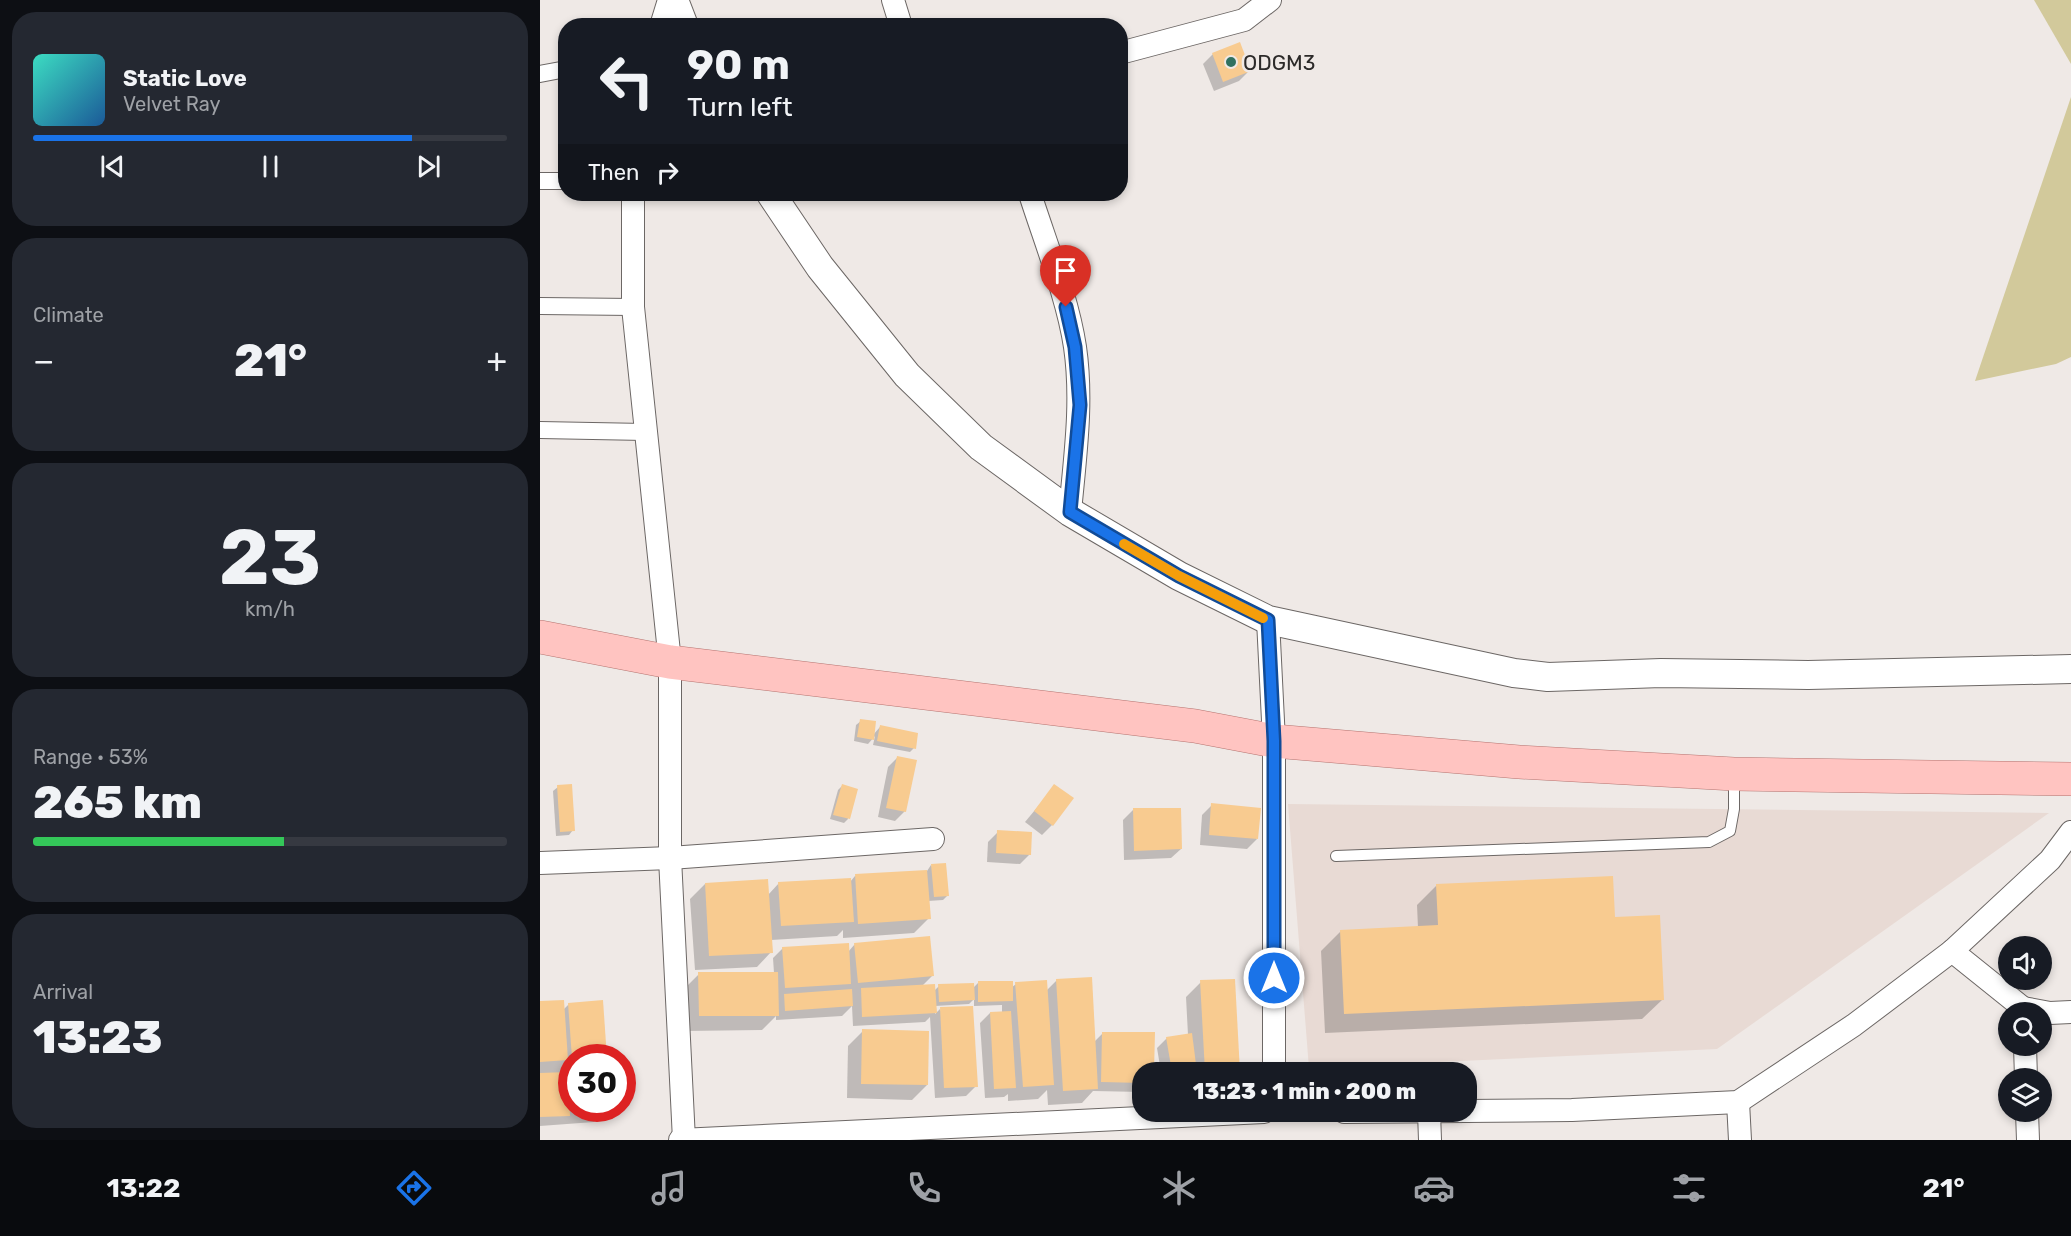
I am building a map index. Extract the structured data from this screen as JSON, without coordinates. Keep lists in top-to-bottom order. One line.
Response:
{"places":["ODGM3"],"page":{"turn":["90 m","Turn left"],"song":["Static Love","Velvet Ray"],"then":"Then","tile":["Climate",["23","km/h"],["Range · 53%","265 km"],["Arrival","13:23"]],"heat":["−","21°","+"],"limit":"30","trip":"13:23 · 1 min · 200 m","tabs":["13:22","21°"]}}
